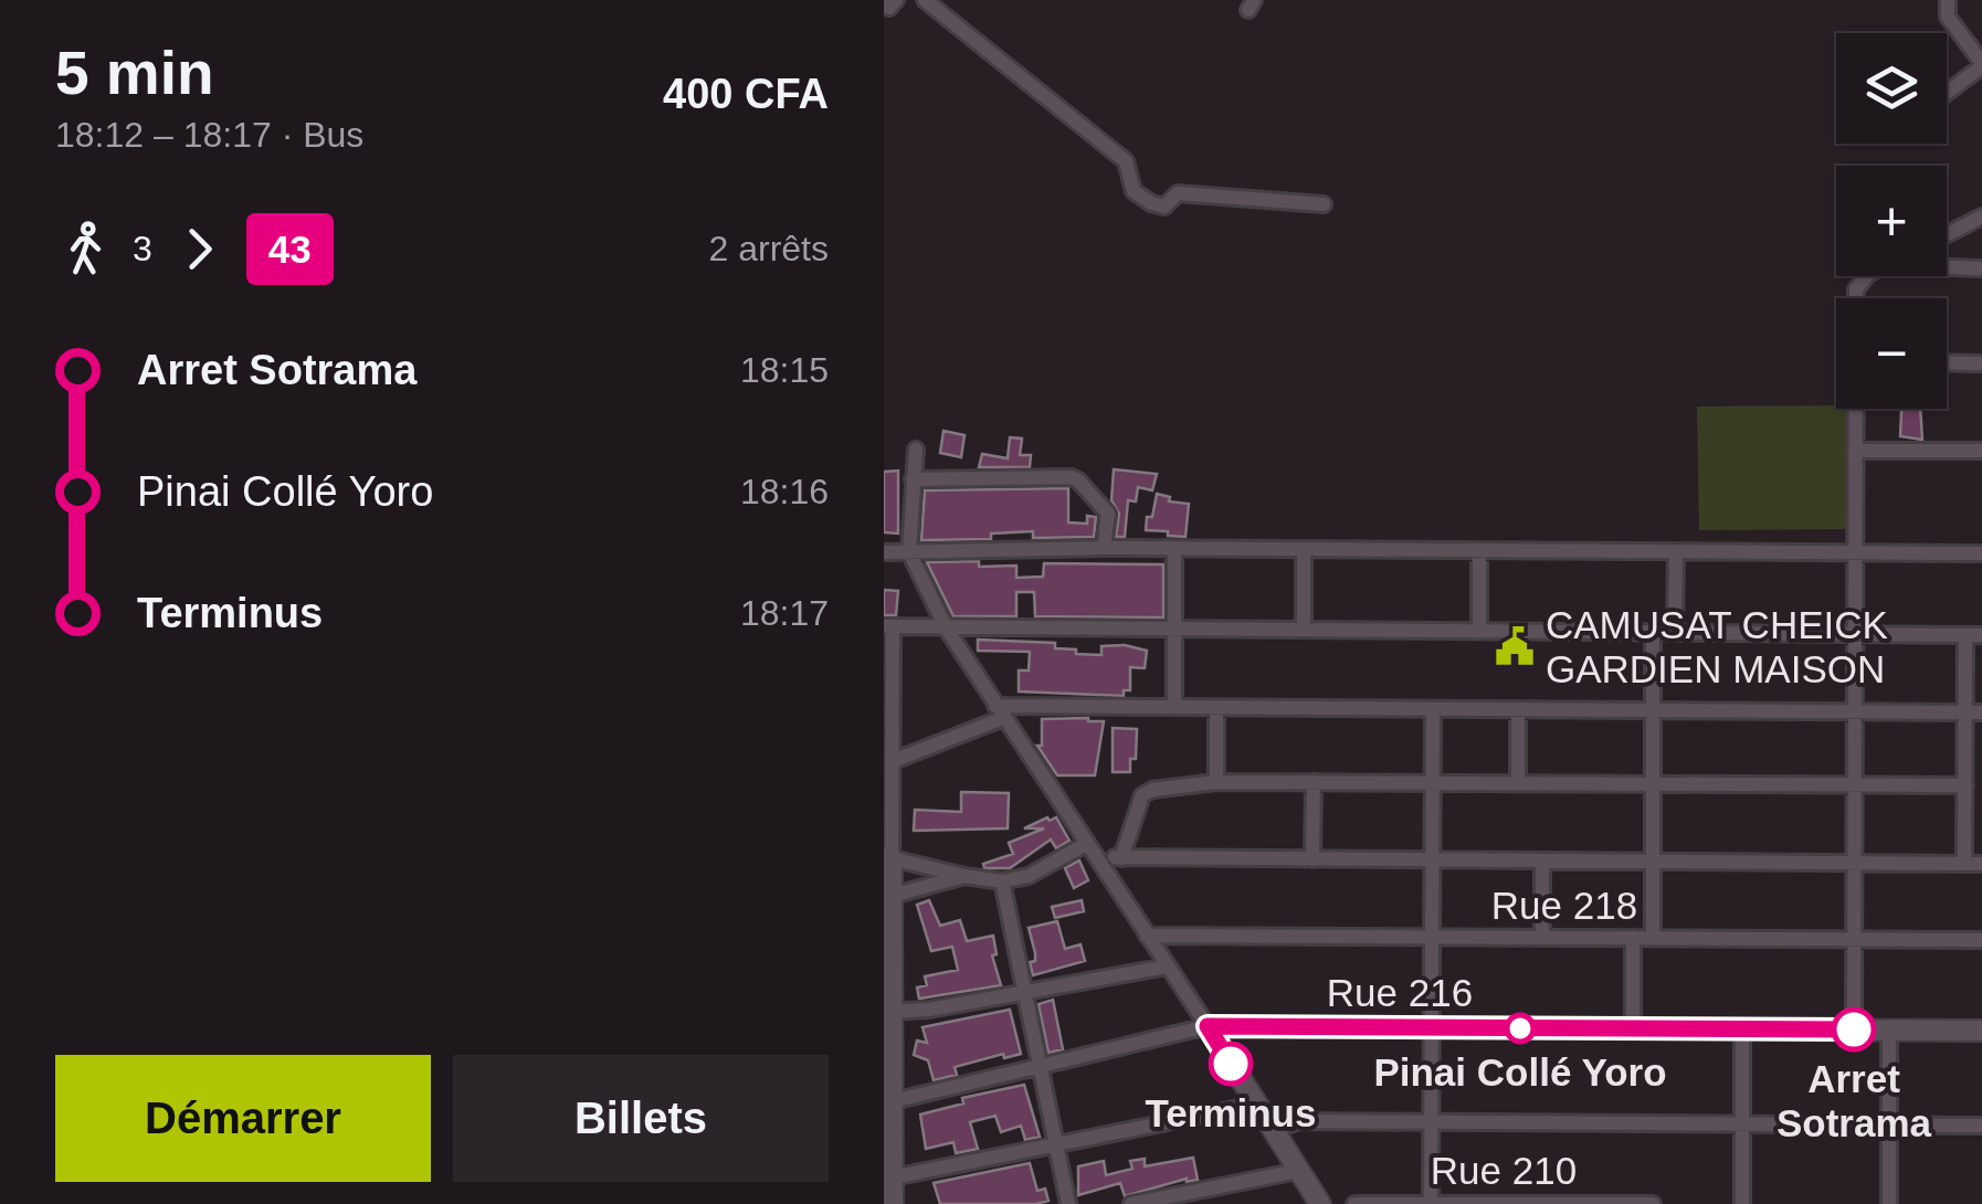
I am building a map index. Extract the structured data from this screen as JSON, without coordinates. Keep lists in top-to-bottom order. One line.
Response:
{"streets":{"street":["Rue 218","Rue 216","Rue 210"]},"places":{"public building":["CAMUSAT CHEICK GARDIEN MAISON"],"other":["Pinai Collé Yoro","Arret Sotrama","Terminus"]},"lines":["bus line 43"],"page":{"heading":["5 min","18:12 – 18:17 · Bus","400 CFA"],"map_buttons":["+","−"],"legs":["3","43","2 arrêts"],"list":[{"name":"Arret Sotrama","value":"18:15"},{"name":"Pinai Collé Yoro","value":"18:16"},{"name":"Terminus","value":"18:17"}],"buttons":["Démarrer","Billets"]}}
